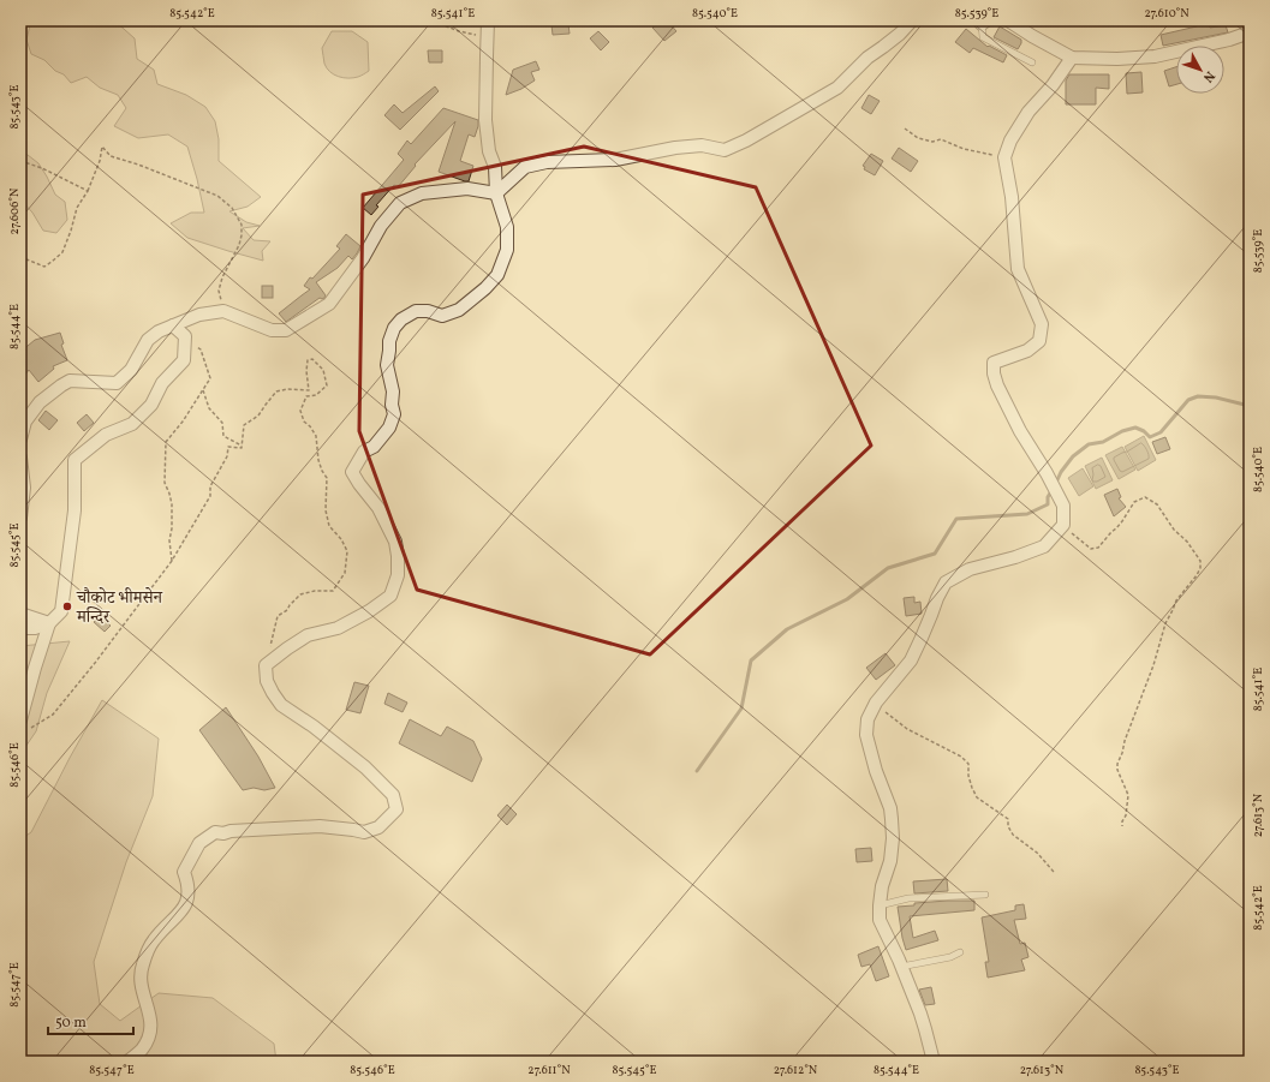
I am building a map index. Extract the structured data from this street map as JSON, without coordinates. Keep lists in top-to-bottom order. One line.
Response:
{"places":["चौकोट भीमसेन मन्दिर"],"scale_bar":"50 m","north":"bottom right","coordinates":["85.542°E","85.541°E","85.540°E","85.539°E","27.610°N","85.543°E","27.606°N","85.544°E","85.545°E","85.546°E","27.613°N","85.547°E","27.611°N","27.612°N"]}
